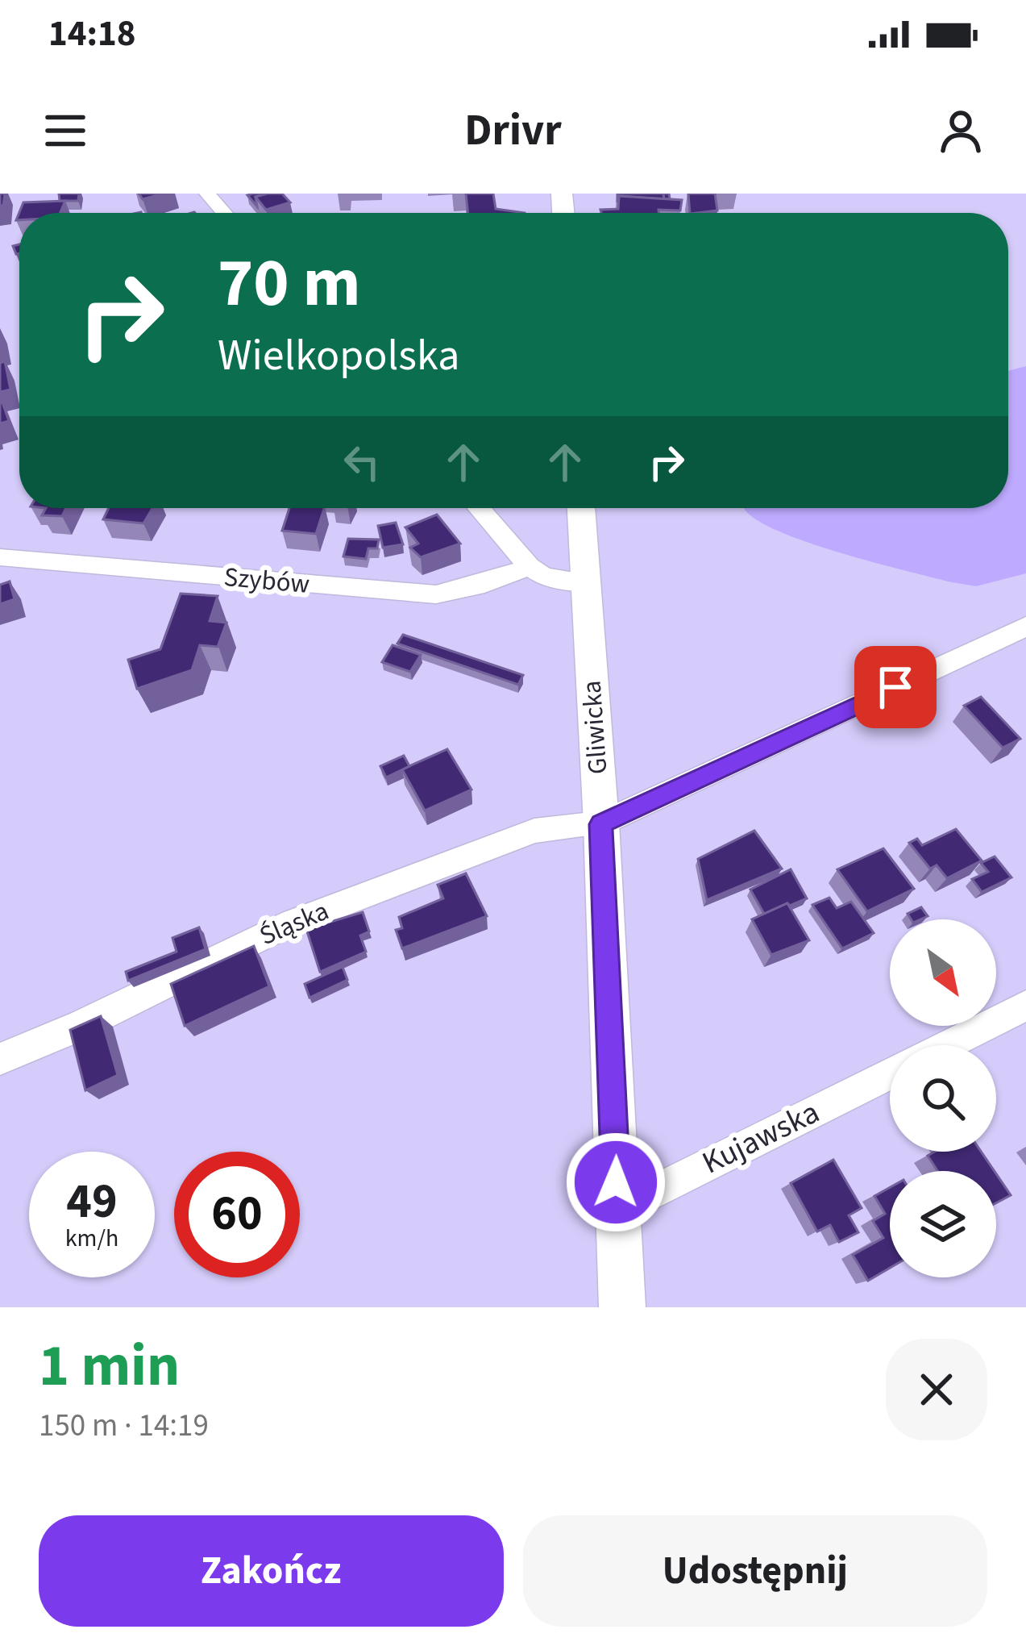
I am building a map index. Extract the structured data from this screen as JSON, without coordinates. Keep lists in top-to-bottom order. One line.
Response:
{"streets":{"main road":["Gliwicka"],"street":["Szybów","Śląska","Kujawska"]},"crossings":[["Gliwicka","Śląska"],["Gliwicka","Kujawska"]],"north":"bottom right","page":{"status":"14:18","header":"Drivr","turn":["70 m","Wielkopolska"],"speed":"49 km/h","limit":"60","heading":["1 min","150 m · 14:19"],"buttons":["Zakończ","Udostępnij"]}}
